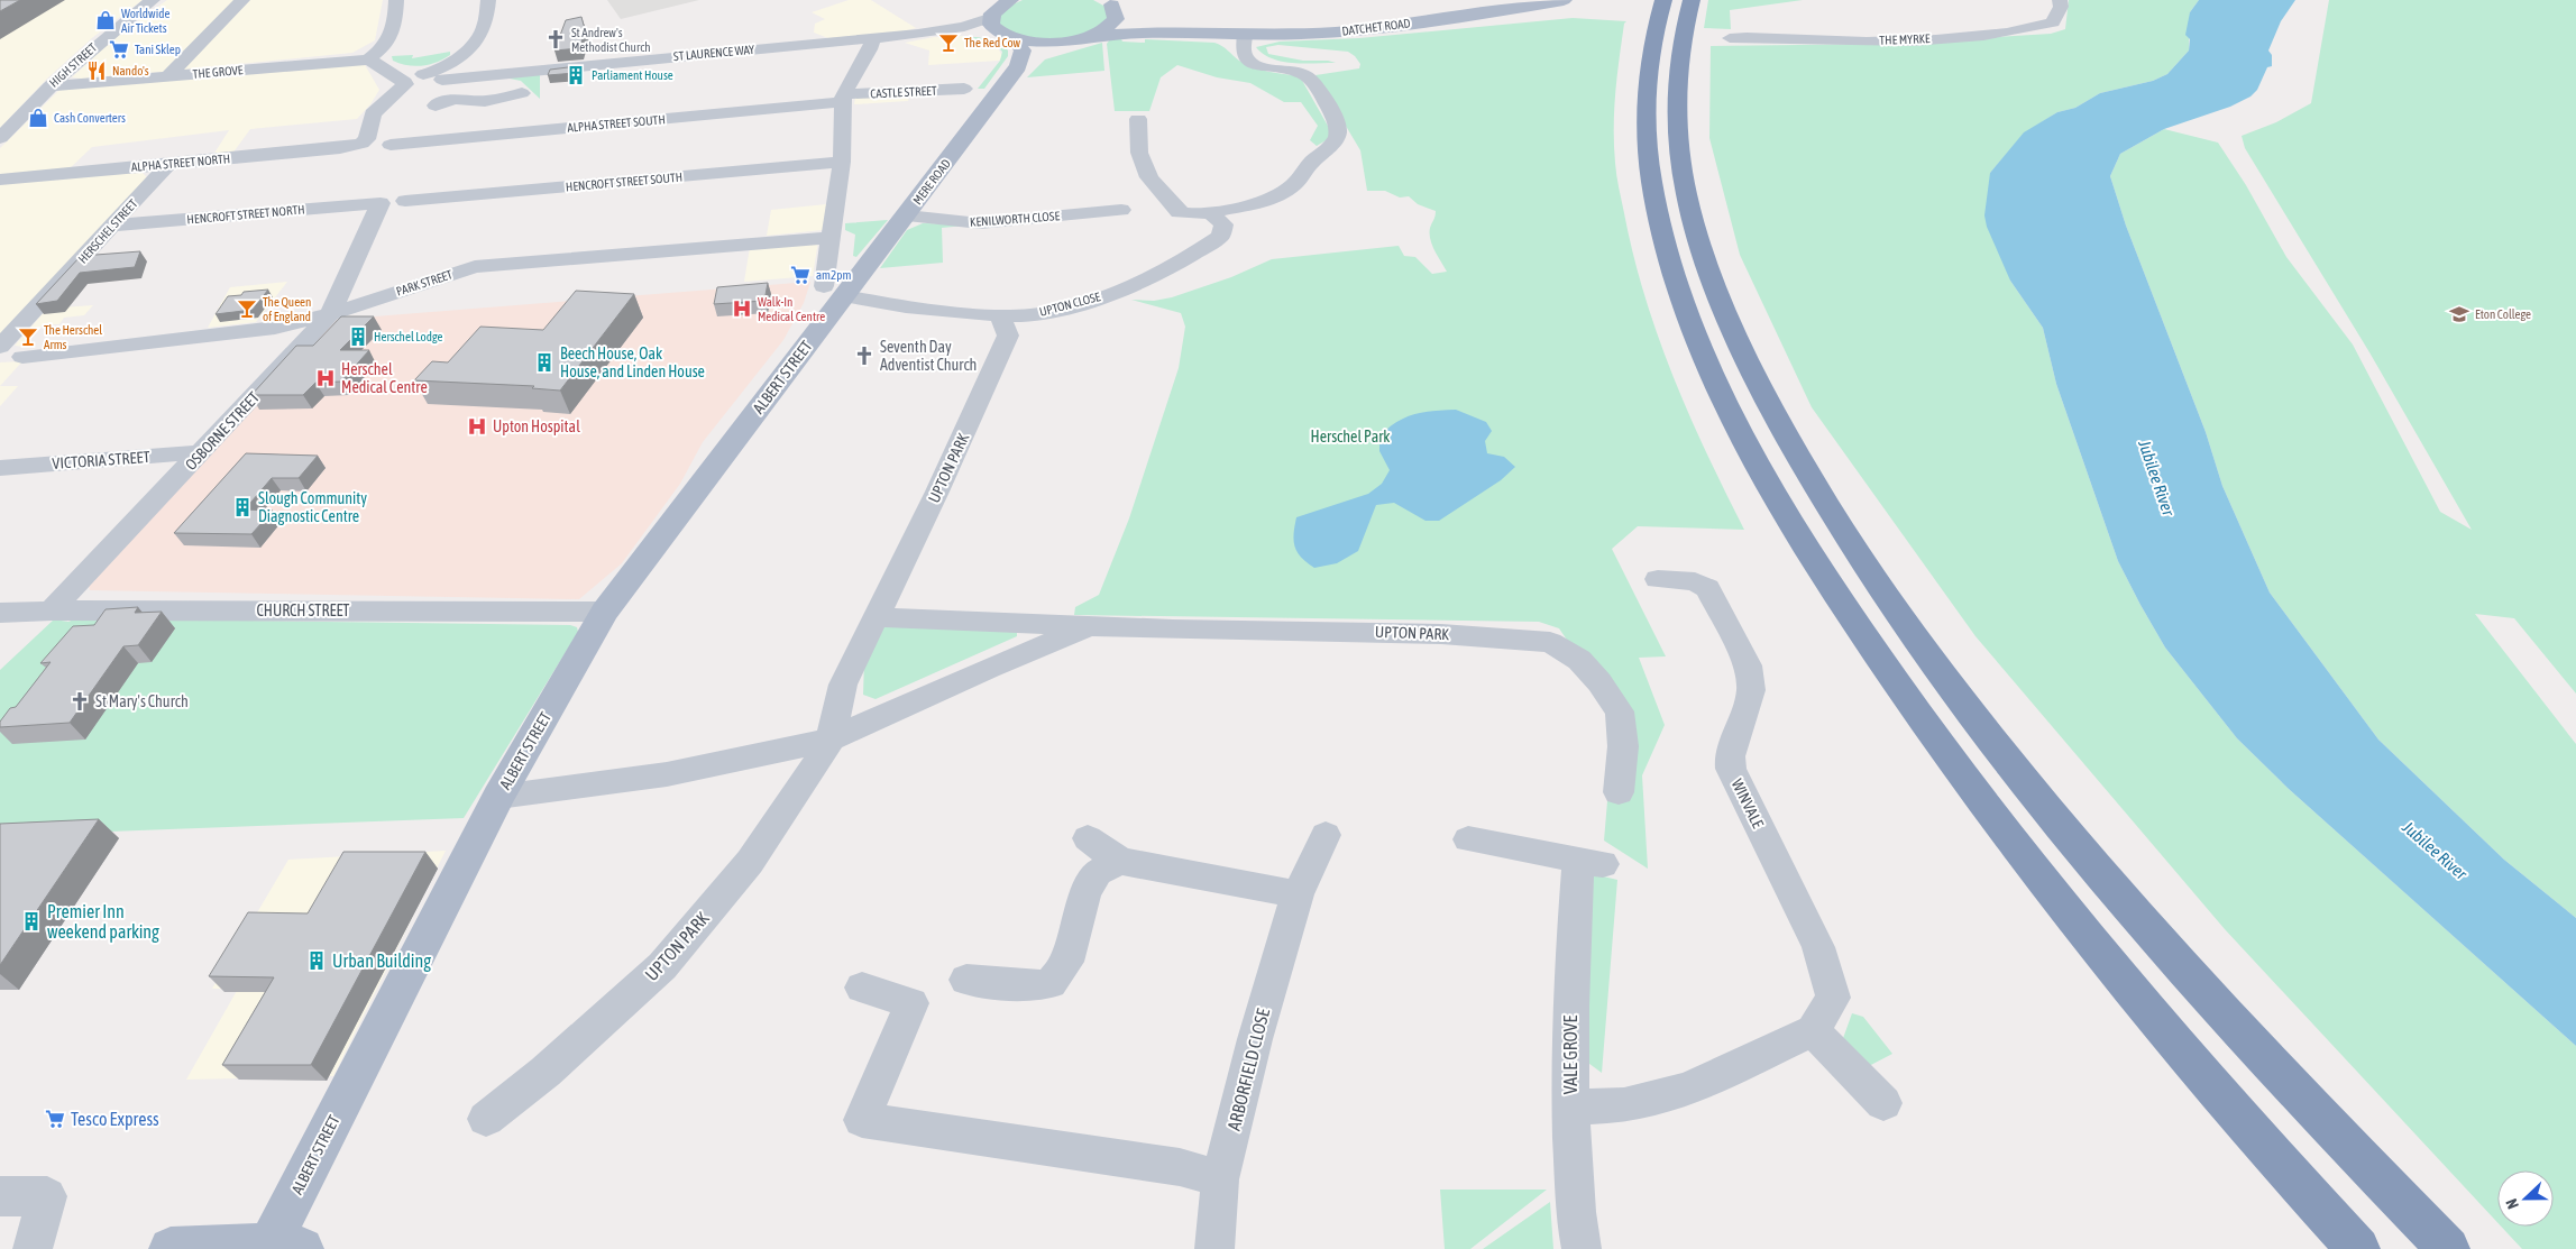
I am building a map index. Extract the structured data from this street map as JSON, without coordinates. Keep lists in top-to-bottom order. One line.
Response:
{"streets":{"main road":["DATCHET ROAD","MERE ROAD","ALBERT STREET"],"street":["THE MYRKE","ST LAURENCE WAY","HIGH STREET","THE GROVE","CASTLE STREET","ALPHA STREET SOUTH","ALPHA STREET NORTH","HENCROFT STREET SOUTH","HENCROFT STREET NORTH","KENILWORTH CLOSE","HERSCHEL STREET","PARK STREET","UPTON CLOSE","OSBORNE STREET","VICTORIA STREET","UPTON PARK","CHURCH STREET","WINVALE","VALE GROVE","ARBORFIELD CLOSE"]},"crossings":[["ST LAURENCE WAY","ALPHA STREET NORTH"],["HIGH STREET","THE GROVE"],["CASTLE STREET","ALPHA STREET SOUTH"],["CASTLE STREET","ALBERT STREET"],["ALPHA STREET SOUTH","ALBERT STREET"],["ALPHA STREET NORTH","HERSCHEL STREET"],["HENCROFT STREET SOUTH","ALBERT STREET"],["MERE ROAD","KENILWORTH CLOSE"],["MERE ROAD","UPTON CLOSE"],["MERE ROAD","ALBERT STREET"],["HENCROFT STREET NORTH","HERSCHEL STREET"],["HENCROFT STREET NORTH","OSBORNE STREET"],["PARK STREET","ALBERT STREET"],["PARK STREET","OSBORNE STREET"],["UPTON CLOSE","ALBERT STREET"],["UPTON CLOSE","UPTON PARK"],["ALBERT STREET","CHURCH STREET"],["OSBORNE STREET","VICTORIA STREET"],["OSBORNE STREET","CHURCH STREET"]],"water":["Jubilee River"],"parks":["Herschel Park"],"places":{"shop":["Worldwide Air Tickets","Cash Converters"],"church":["St Andrew's Methodist Church","Seventh Day Adventist Church","St Mary's Church"],"bar":["The Red Cow","The Queen of England","The Herschel Arms"],"supermarket":["Tani Sklep","am2pm","Tesco Express"],"restaurant":["Nando's"],"building":["Parliament House","Herschel Lodge","Beech House, Oak House, and Linden House","Slough Community Diagnostic Centre","Premier Inn weekend parking","Urban Building"],"hospital":["Walk-In Medical Centre","Herschel Medical Centre","Upton Hospital"],"school or university":["Eton College"]},"north":"left"}
